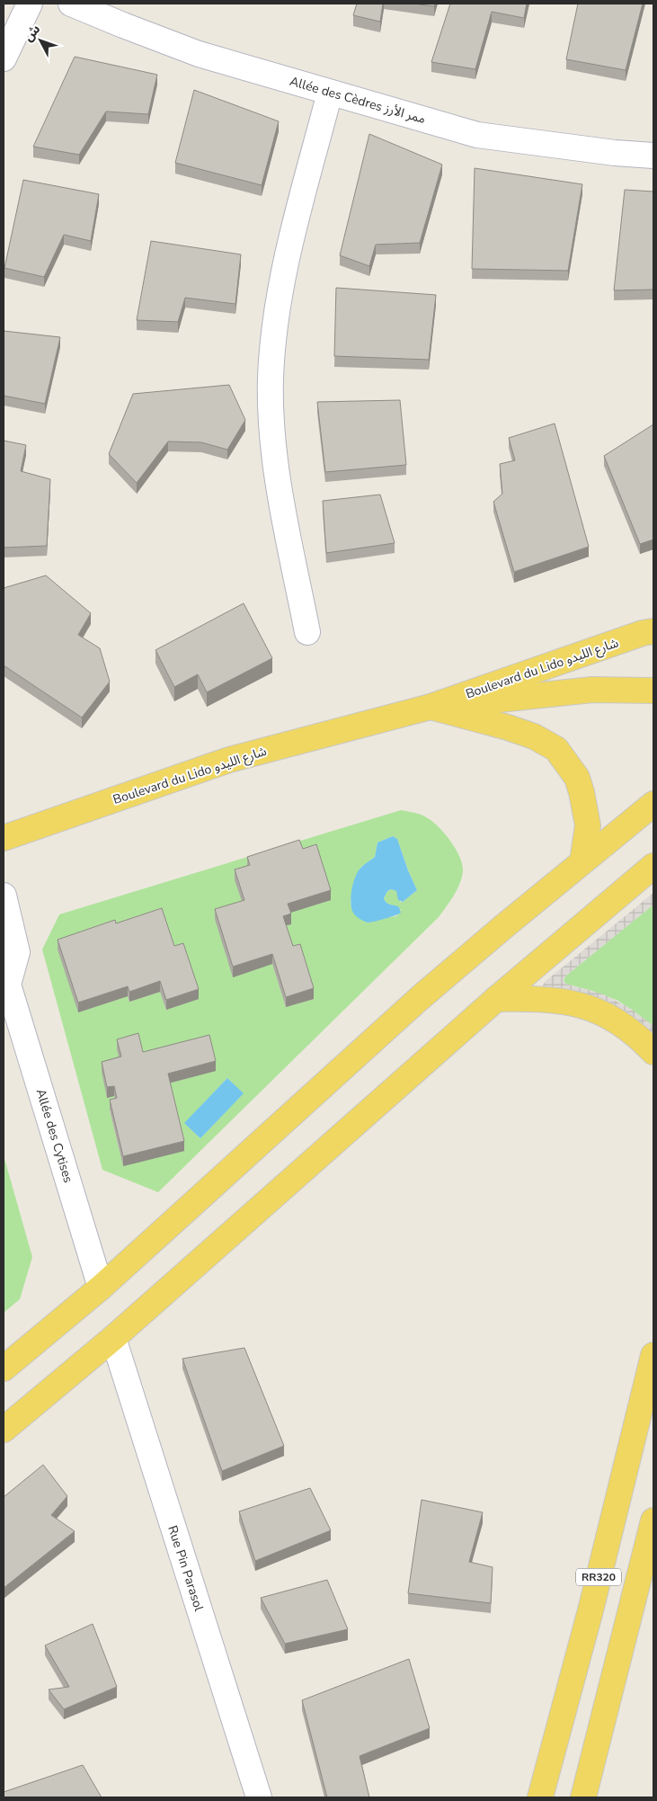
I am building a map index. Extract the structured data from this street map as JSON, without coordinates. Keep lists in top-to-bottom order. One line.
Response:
{"streets":{"main road":["Boulevard du Lido شارع الليدو","RR320"],"street":["Allée des Cèdres ممر الأرز","Allée des Cytises","Rue Pin Parasol"]},"north":"top left"}
